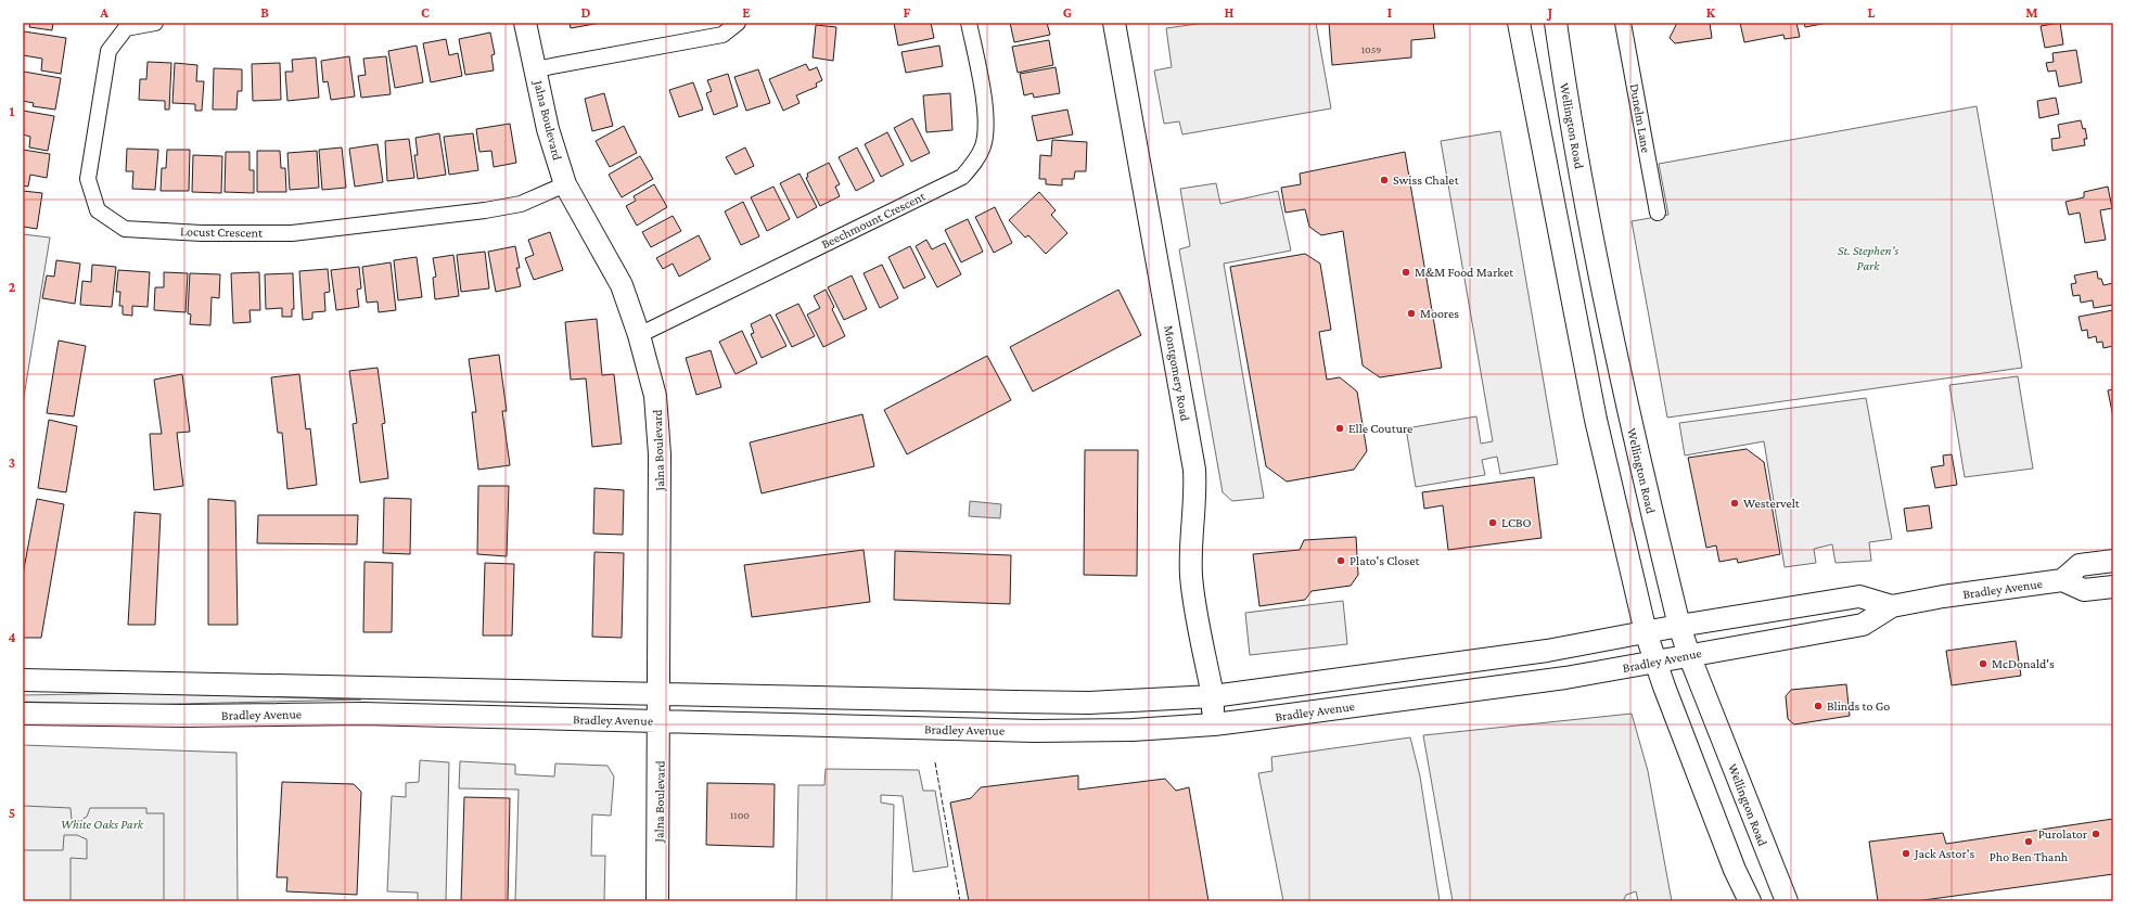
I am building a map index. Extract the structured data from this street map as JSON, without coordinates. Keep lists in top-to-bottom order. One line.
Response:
{"streets":{"main road":["Jalna Boulevard","Wellington Road","Montgomery Road","Bradley Avenue"],"street":["Dunelm Lane","Beechmount Crescent","Locust Crescent"]},"crossings":[["Jalna Boulevard","Beechmount Crescent"],["Jalna Boulevard","Locust Crescent"],["Jalna Boulevard","Bradley Avenue"],["Wellington Road","Bradley Avenue"],["Montgomery Road","Bradley Avenue"]],"parks":["St. Stephen's Park","White Oaks Park"],"places":["Swiss Chalet","M&M Food Market","Moores","Elle Couture","Westervelt","LCBO","Plato's Closet","McDonald's","Blinds to Go","Purolator","Pho Ben Thanh","Jack Astor's"],"house_numbers":["1059","1100"],"grid":{"columns":["A","B","C","D","E","F","G","H","I","J","K","L","M"],"rows":["1","2","3","4","5"]}}
